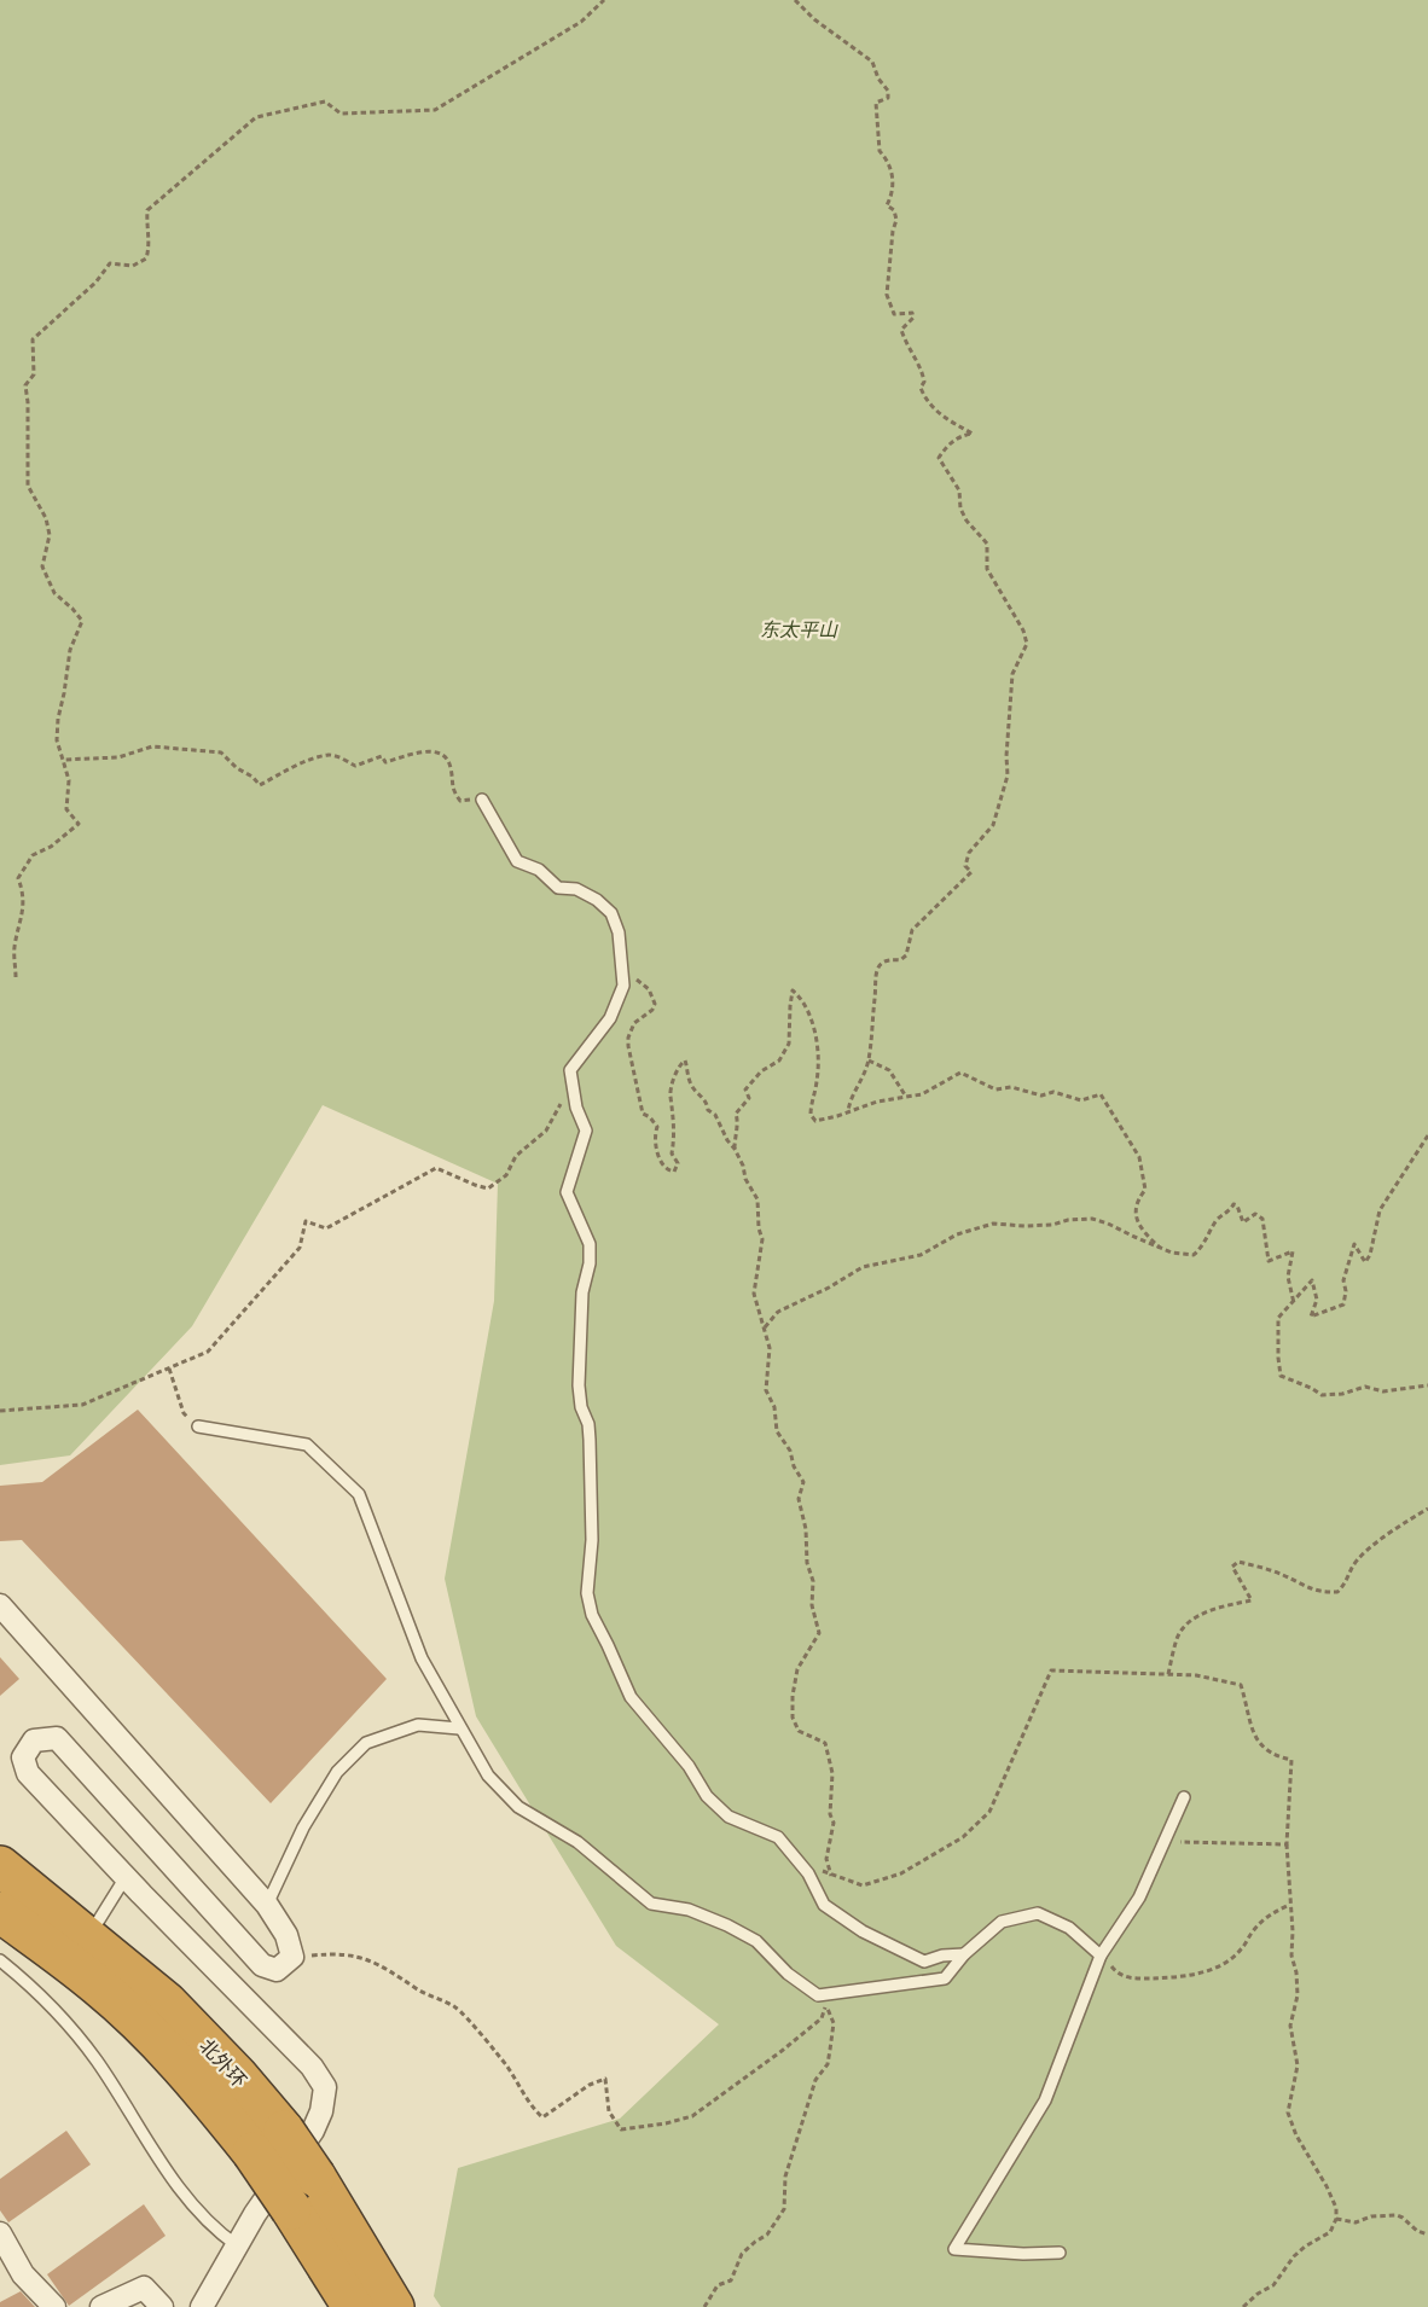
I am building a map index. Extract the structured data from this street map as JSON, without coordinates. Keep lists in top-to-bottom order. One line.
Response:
{"streets":{"highway":["北外环"]},"parks":["东太平山"]}
